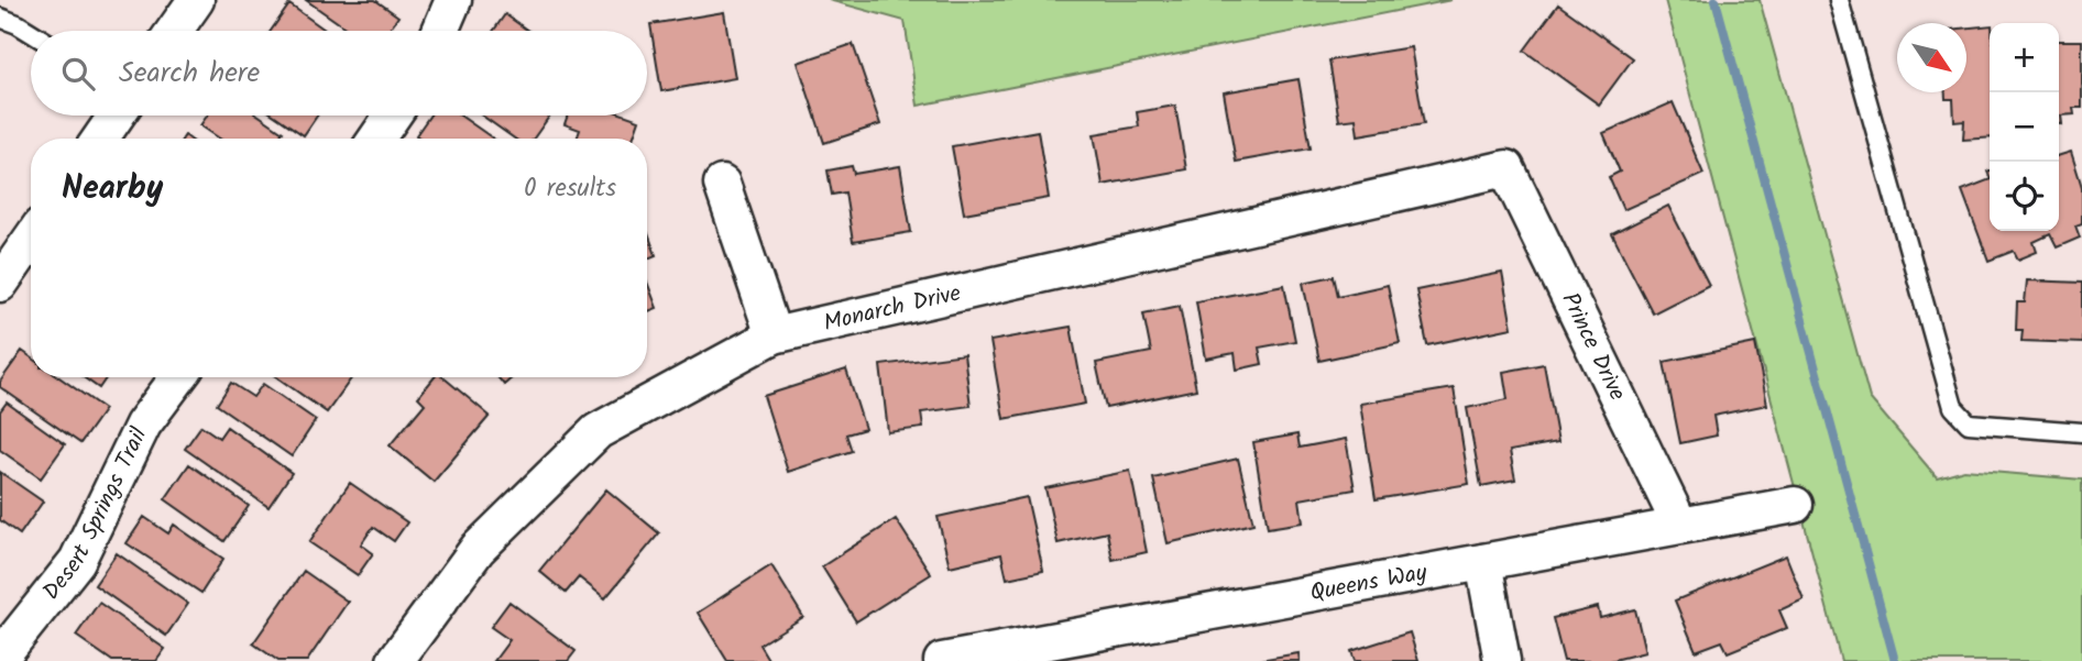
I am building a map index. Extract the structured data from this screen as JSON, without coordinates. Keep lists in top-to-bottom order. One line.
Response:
{"streets":{"street":["Monarch Drive","Prince Drive","Desert Springs Trail","Queens Way"]},"crossings":[["Monarch Drive","Prince Drive"],["Prince Drive","Queens Way"]],"north":"bottom right","page":{"map_buttons":["+","−"],"search":"Search here","heading":["Nearby","0 results"]}}
